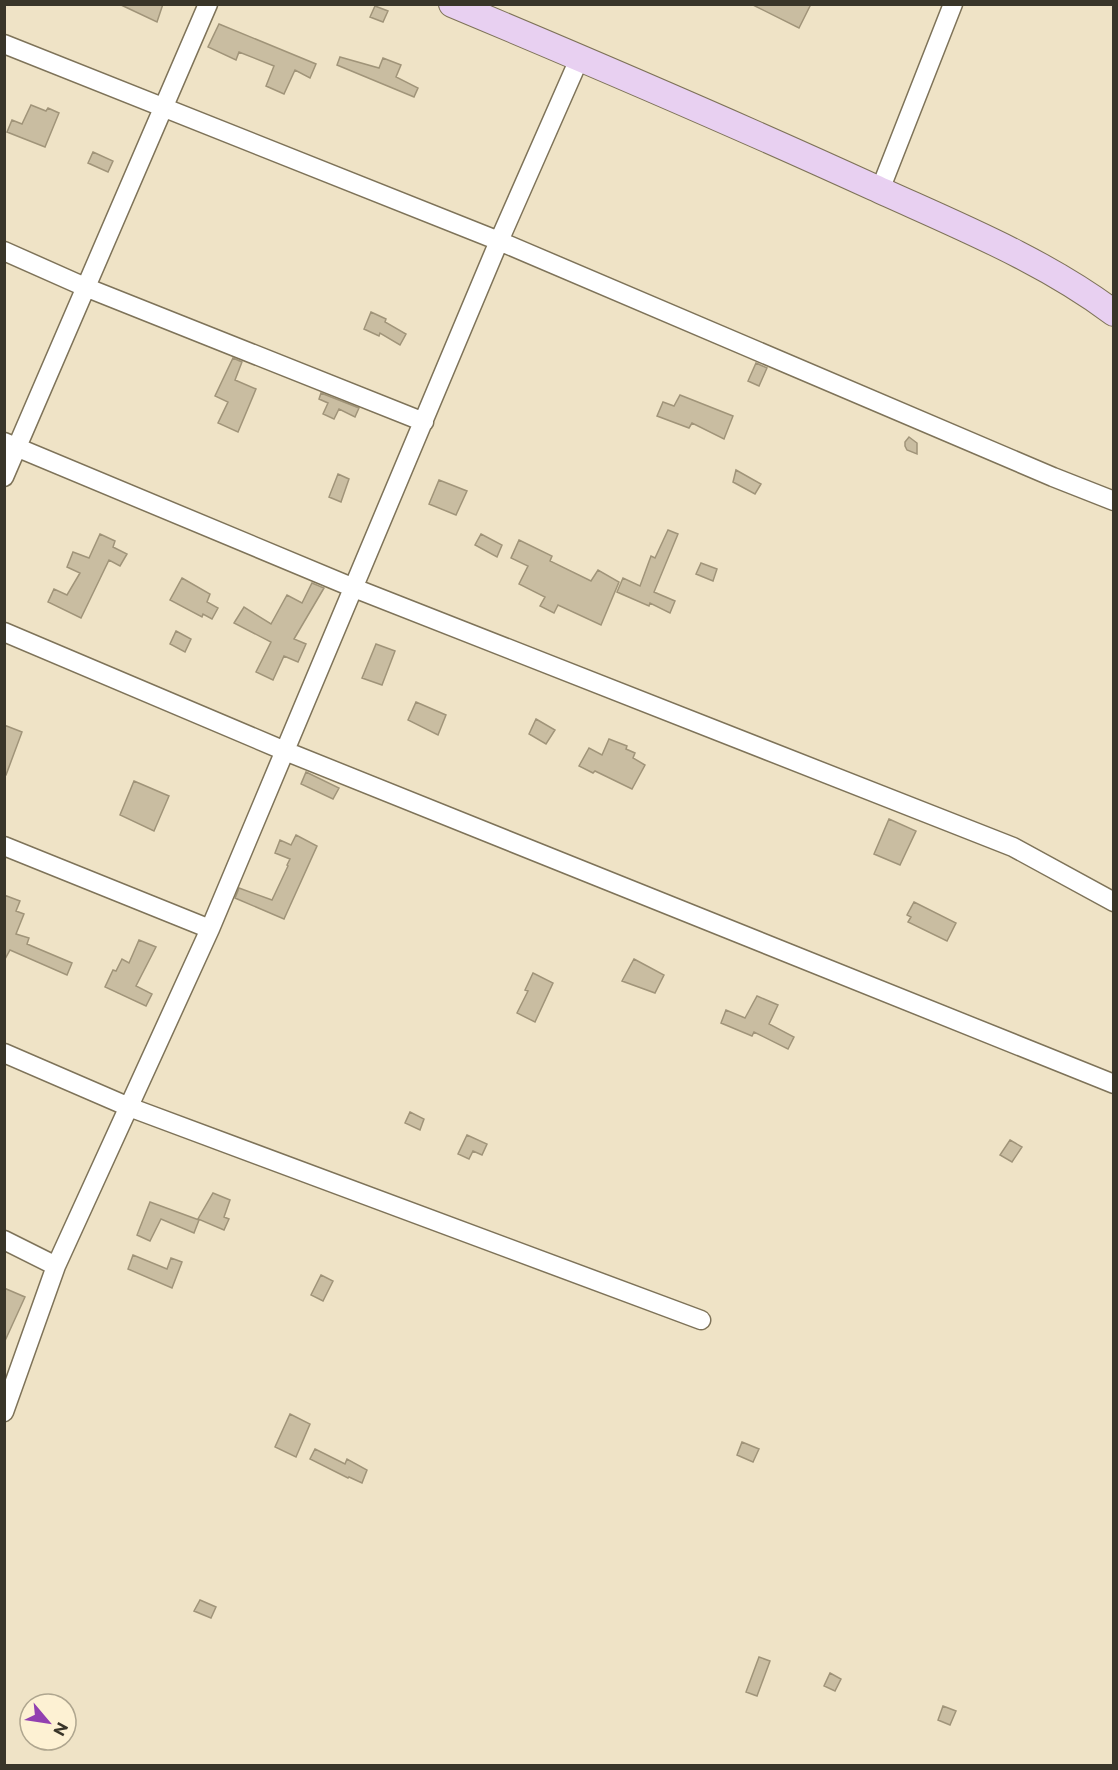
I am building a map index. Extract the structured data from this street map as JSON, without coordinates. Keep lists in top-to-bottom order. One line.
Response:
{"north":"bottom right"}
